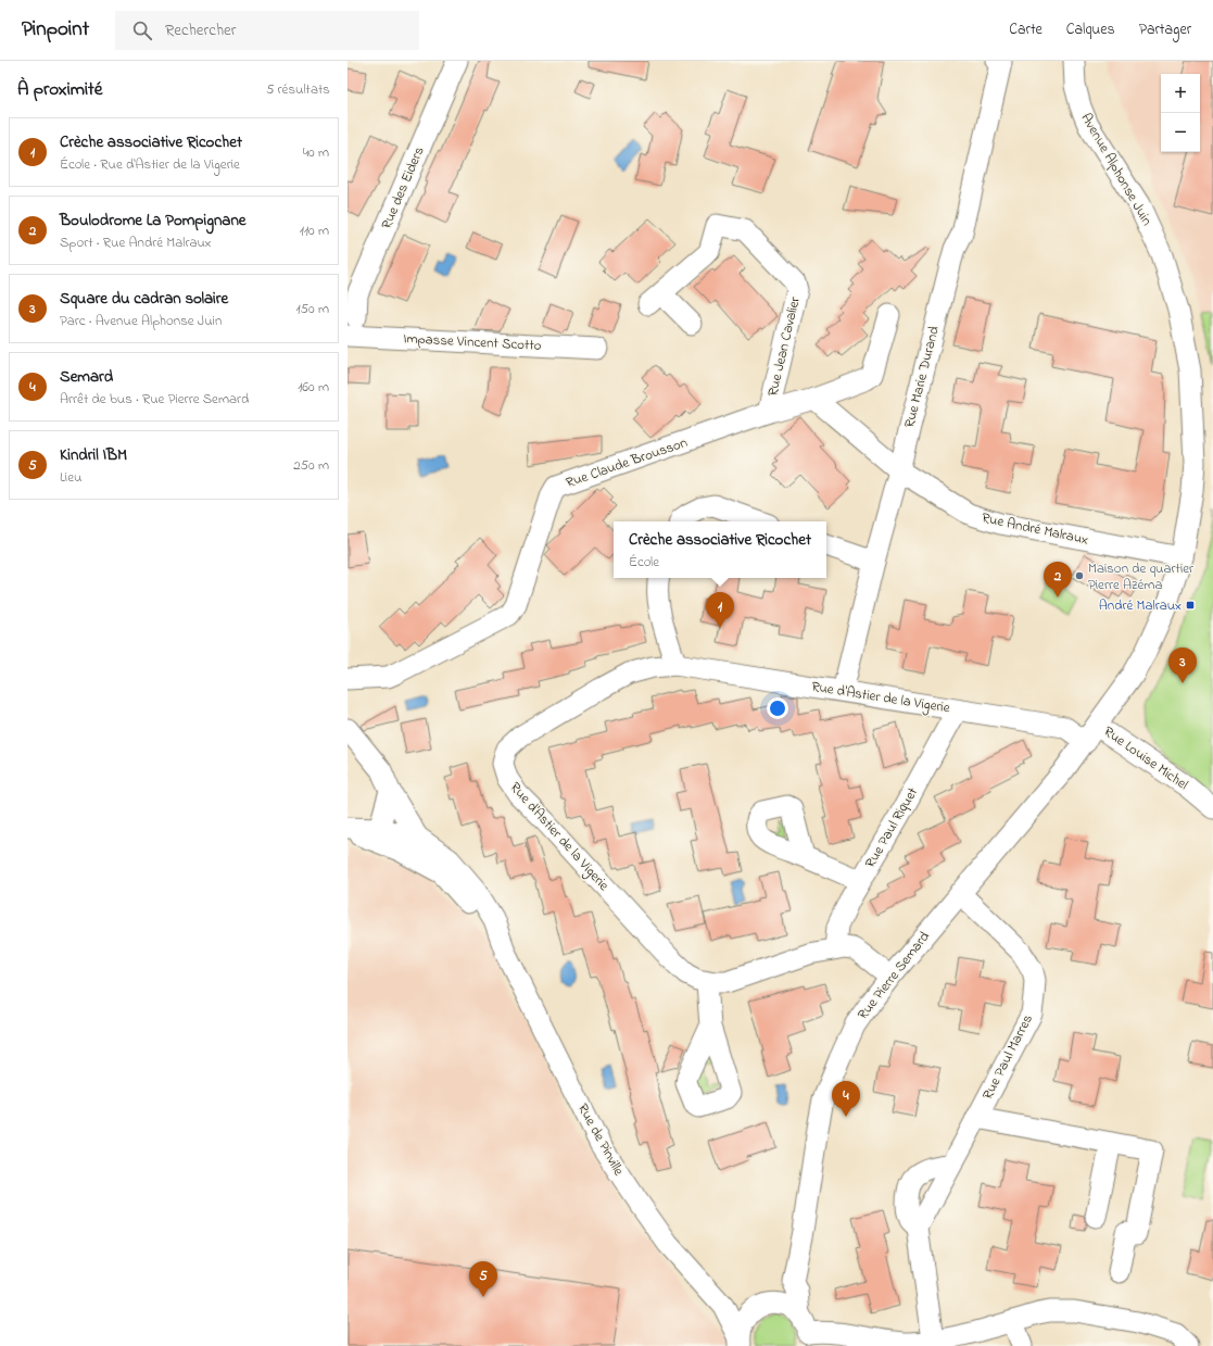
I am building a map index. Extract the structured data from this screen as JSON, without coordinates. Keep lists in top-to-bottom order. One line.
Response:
{"streets":{"street":["Avenue Alphonse Juin","Rue des Eiders","Impasse Vincent Scotto","Rue Jean Cavalier","Rue Marie Durand","Rue Claude Brousson","Rue André Malraux","Rue d'Astier de la Vigerie","Rue Louise Michel","Rue Paul Riquet","Rue Pierre Semard","Rue Paul Marres","Rue de Pinville"]},"crossings":[["Avenue Alphonse Juin","Rue André Malraux"],["Avenue Alphonse Juin","Rue d'Astier de la Vigerie"],["Avenue Alphonse Juin","Rue Louise Michel"],["Avenue Alphonse Juin","Rue Pierre Semard"],["Rue Jean Cavalier","Rue Claude Brousson"],["Rue Marie Durand","Rue André Malraux"],["Rue Marie Durand","Rue d'Astier de la Vigerie"],["Rue d'Astier de la Vigerie","Rue Louise Michel"],["Rue d'Astier de la Vigerie","Rue Paul Riquet"],["Rue d'Astier de la Vigerie","Rue Pierre Semard"],["Rue Louise Michel","Rue Pierre Semard"],["Rue Pierre Semard","Rue Paul Marres"]],"places":{"other":["Maison de quartier Pierre Azéma"],"transit":["André Malraux"]},"page":{"header":"Pinpoint","search":"Rechercher","nav":["Carte","Calques","Partager"],"heading":["À proximité","5 résultats"],"map_buttons":["+","−"],"list":[{"mark":"1","name":"Crèche associative Ricochet","note":"École · Rue d'Astier de la Vigerie","value":"40 m"},{"mark":"2","name":"Boulodrome La Pompignane","note":"Sport · Rue André Malraux","value":"110 m"},{"mark":"3","name":"Square du cadran solaire","note":"Parc · Avenue Alphonse Juin","value":"150 m"},{"mark":"4","name":"Semard","note":"Arrêt de bus · Rue Pierre Semard","value":"160 m"},{"mark":"5","name":"Kindril IBM","note":"Lieu","value":"250 m"}],"popup":["Crèche associative Ricochet","École"],"pins":["2","1","3","4","5"]}}
